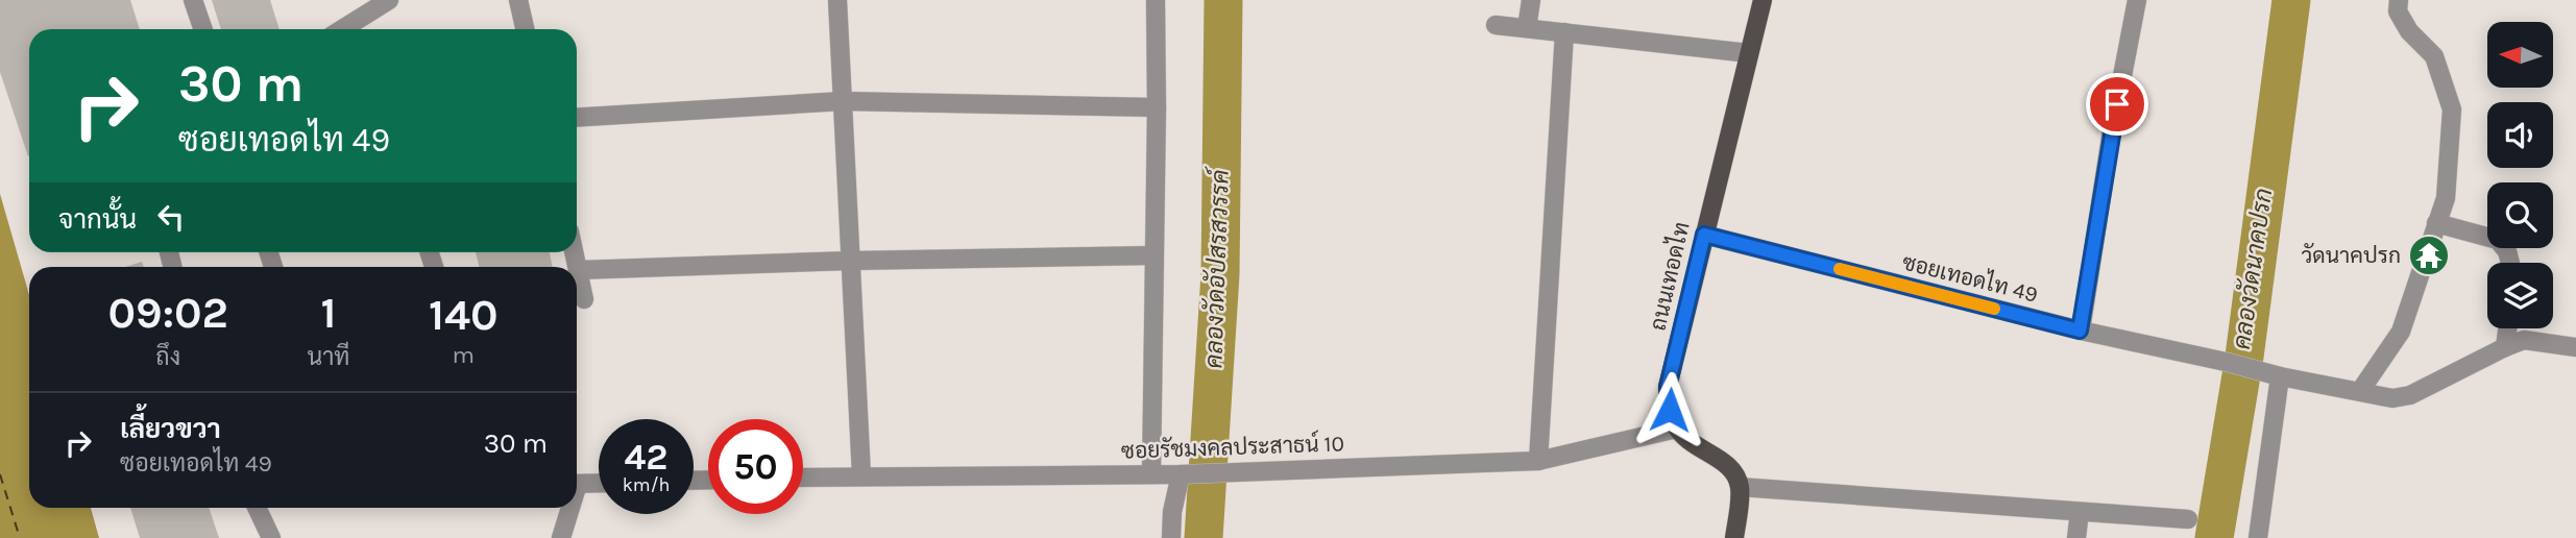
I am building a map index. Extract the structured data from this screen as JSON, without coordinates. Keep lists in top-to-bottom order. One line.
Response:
{"streets":{"main road":["ถนนเทอดไท"],"street":["ซอยเทอดไท 49","ซอยรัชมงคลประสาธน์ 10"]},"crossings":[["ถนนเทอดไท","ซอยเทอดไท 49"],["ถนนเทอดไท","ซอยรัชมงคลประสาธน์ 10"]],"water":["คลองวัดอัปสรสวรรค์","คลองวัดนาคปรก"],"places":{"temple":["วัดนาคปรก"]},"north":"left","page":{"turn":["30 m","ซอยเทอดไท 49"],"then":"จากนั้น","eta":["09:02","ถึง","1","นาที","140","m"],"list":[{"name":"เลี้ยวขวา","note":"ซอยเทอดไท 49","value":"30 m"}],"speed":"42 km/h","limit":"50"}}
